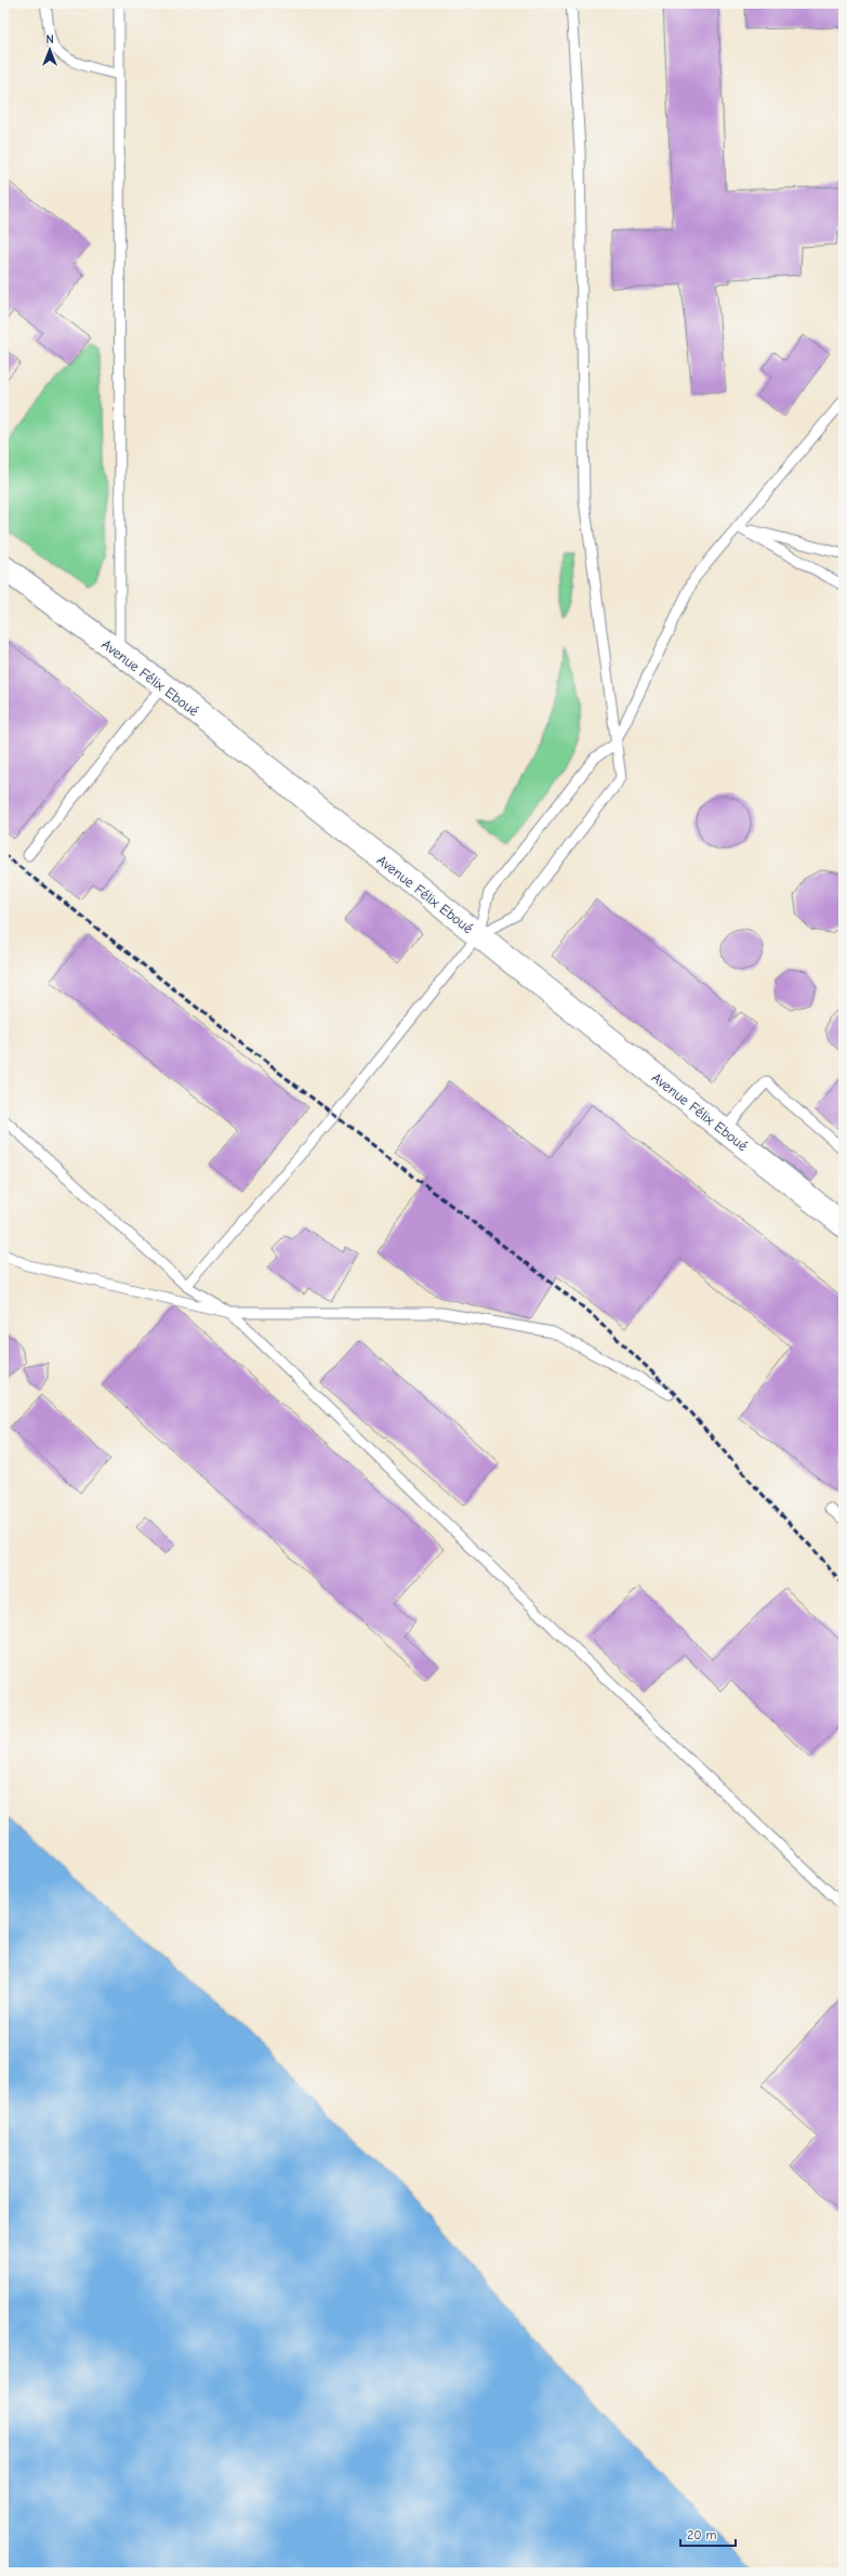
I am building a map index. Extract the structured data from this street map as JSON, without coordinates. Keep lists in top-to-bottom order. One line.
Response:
{"streets":{"street":["Avenue Félix Eboué"]},"scale_bar":"20 m","north":"top"}
